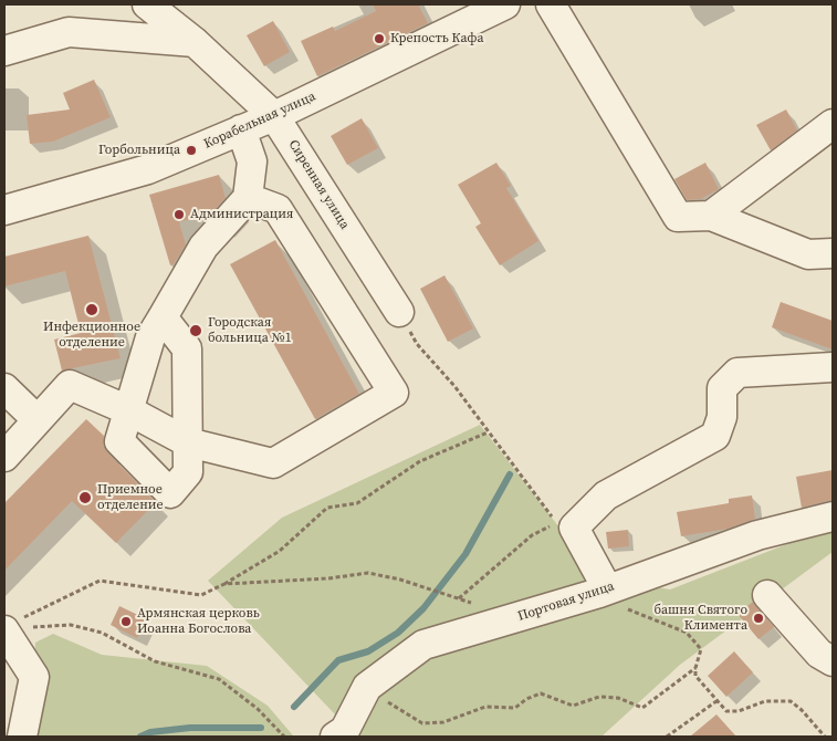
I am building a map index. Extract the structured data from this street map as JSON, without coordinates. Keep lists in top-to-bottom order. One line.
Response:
{"streets":{"street":["Корабельная улица","Сиренная улица","Портовая улица"]},"crossings":[["Корабельная улица","Сиренная улица"]],"places":["Крепость Кафа","Горбольница","Администрация","Инфекционное отделение","Городская больница №1","Приемное отделение","башня Святого Климента","Армянская церковь Иоанна Богослова"]}
